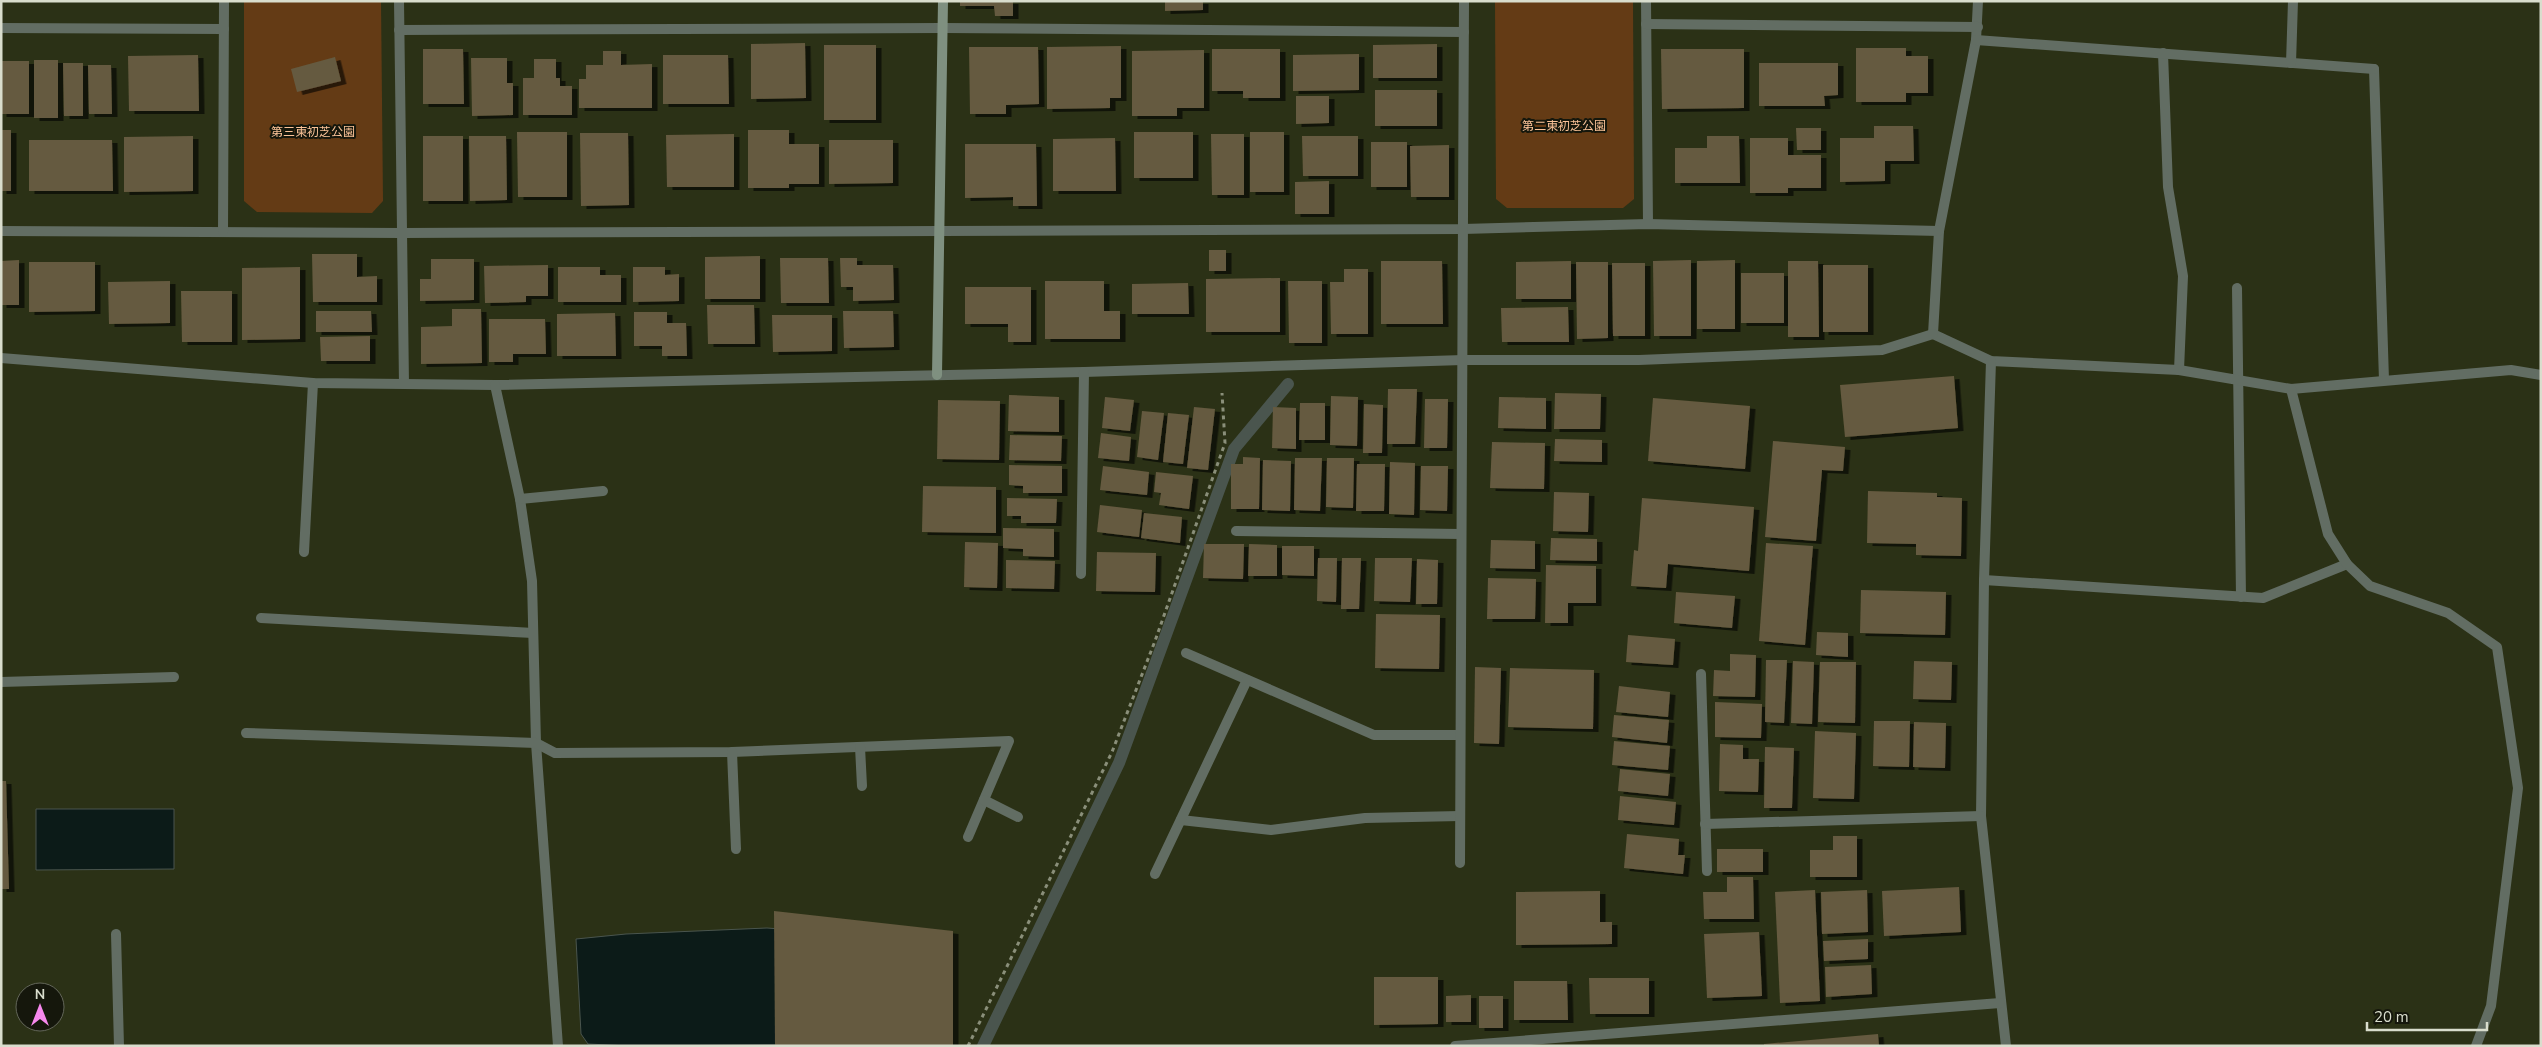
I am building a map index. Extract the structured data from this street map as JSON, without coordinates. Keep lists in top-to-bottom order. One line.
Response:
{"parks":["第二東初芝公園","第三東初芝公園"],"scale_bar":"20 m","north":"top"}
